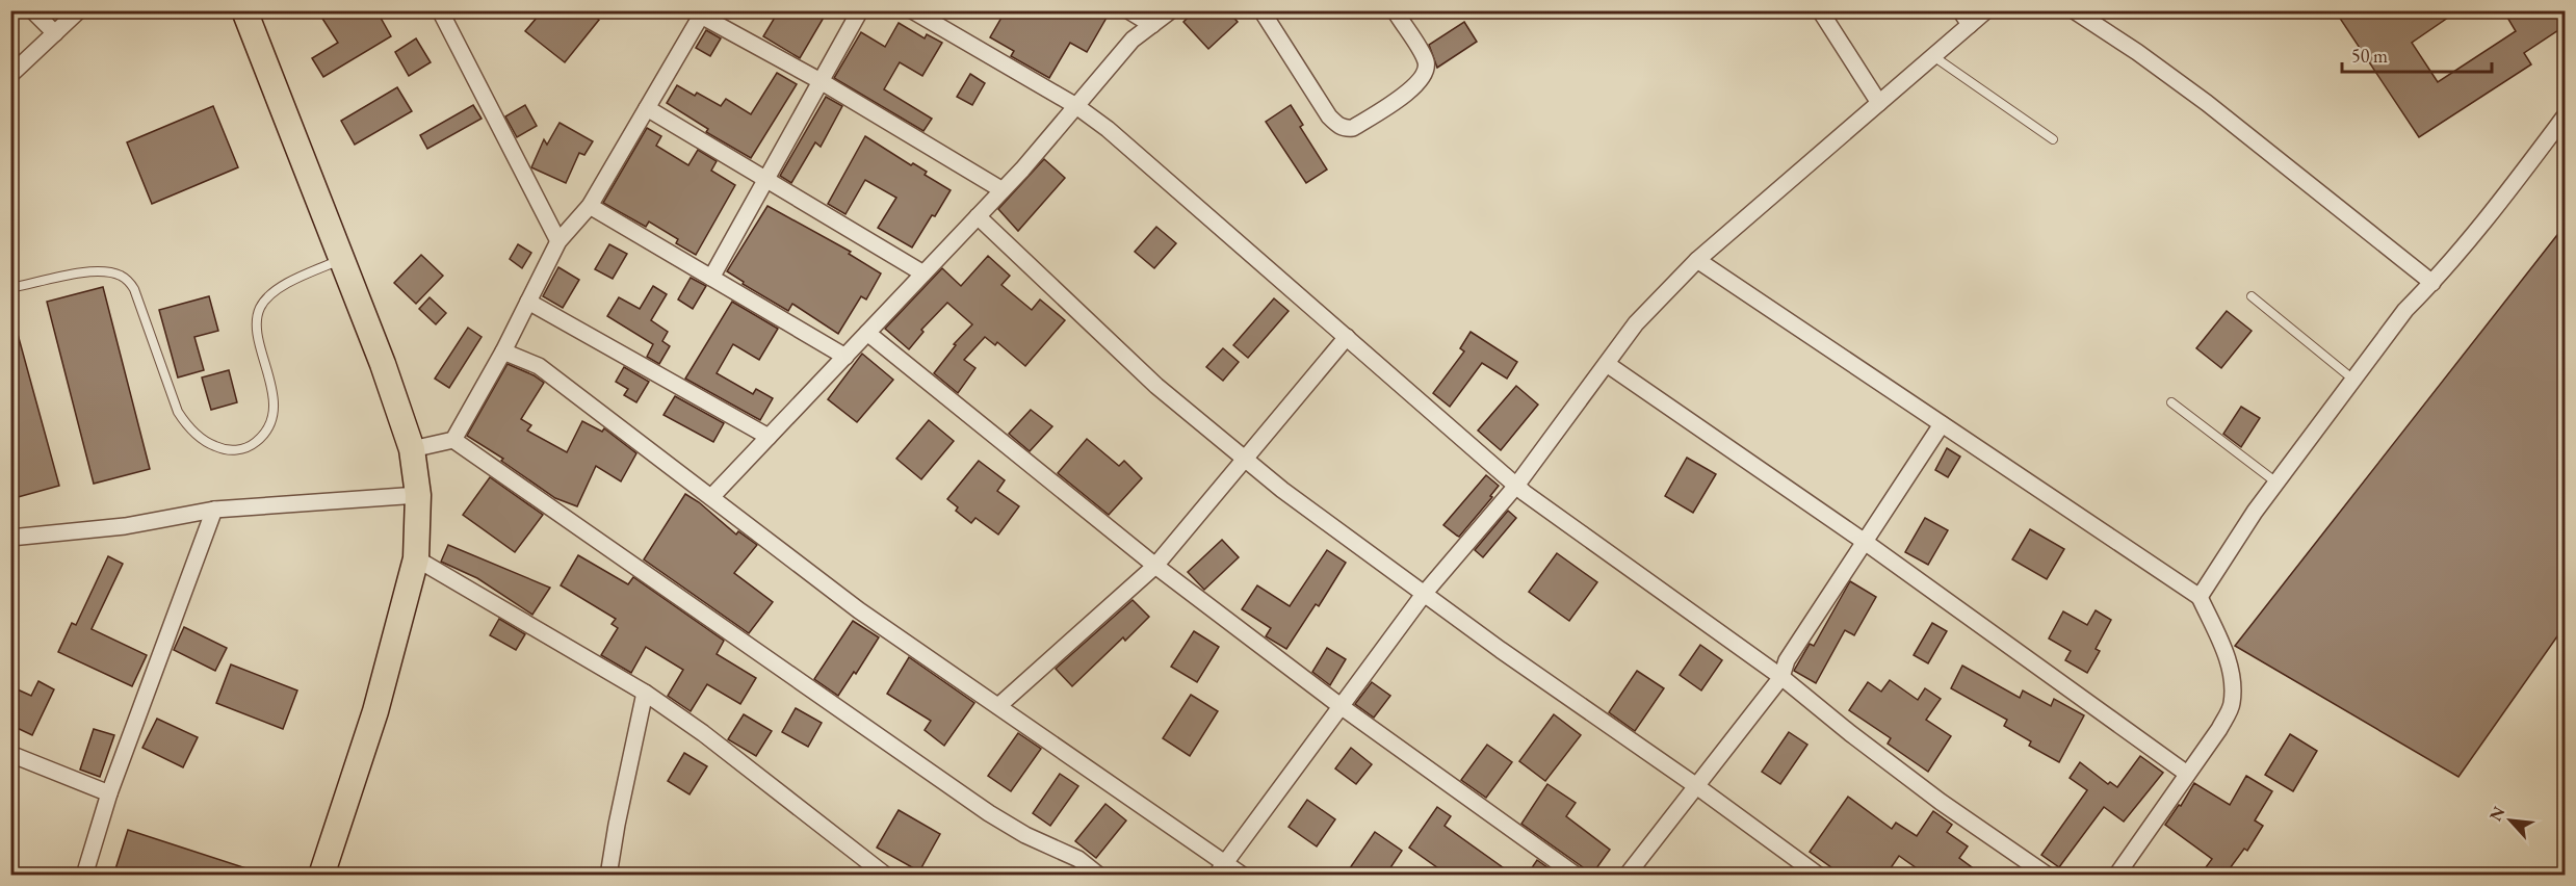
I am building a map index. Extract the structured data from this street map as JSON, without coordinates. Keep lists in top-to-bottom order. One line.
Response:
{"scale_bar":"50 m","north":"top left"}
